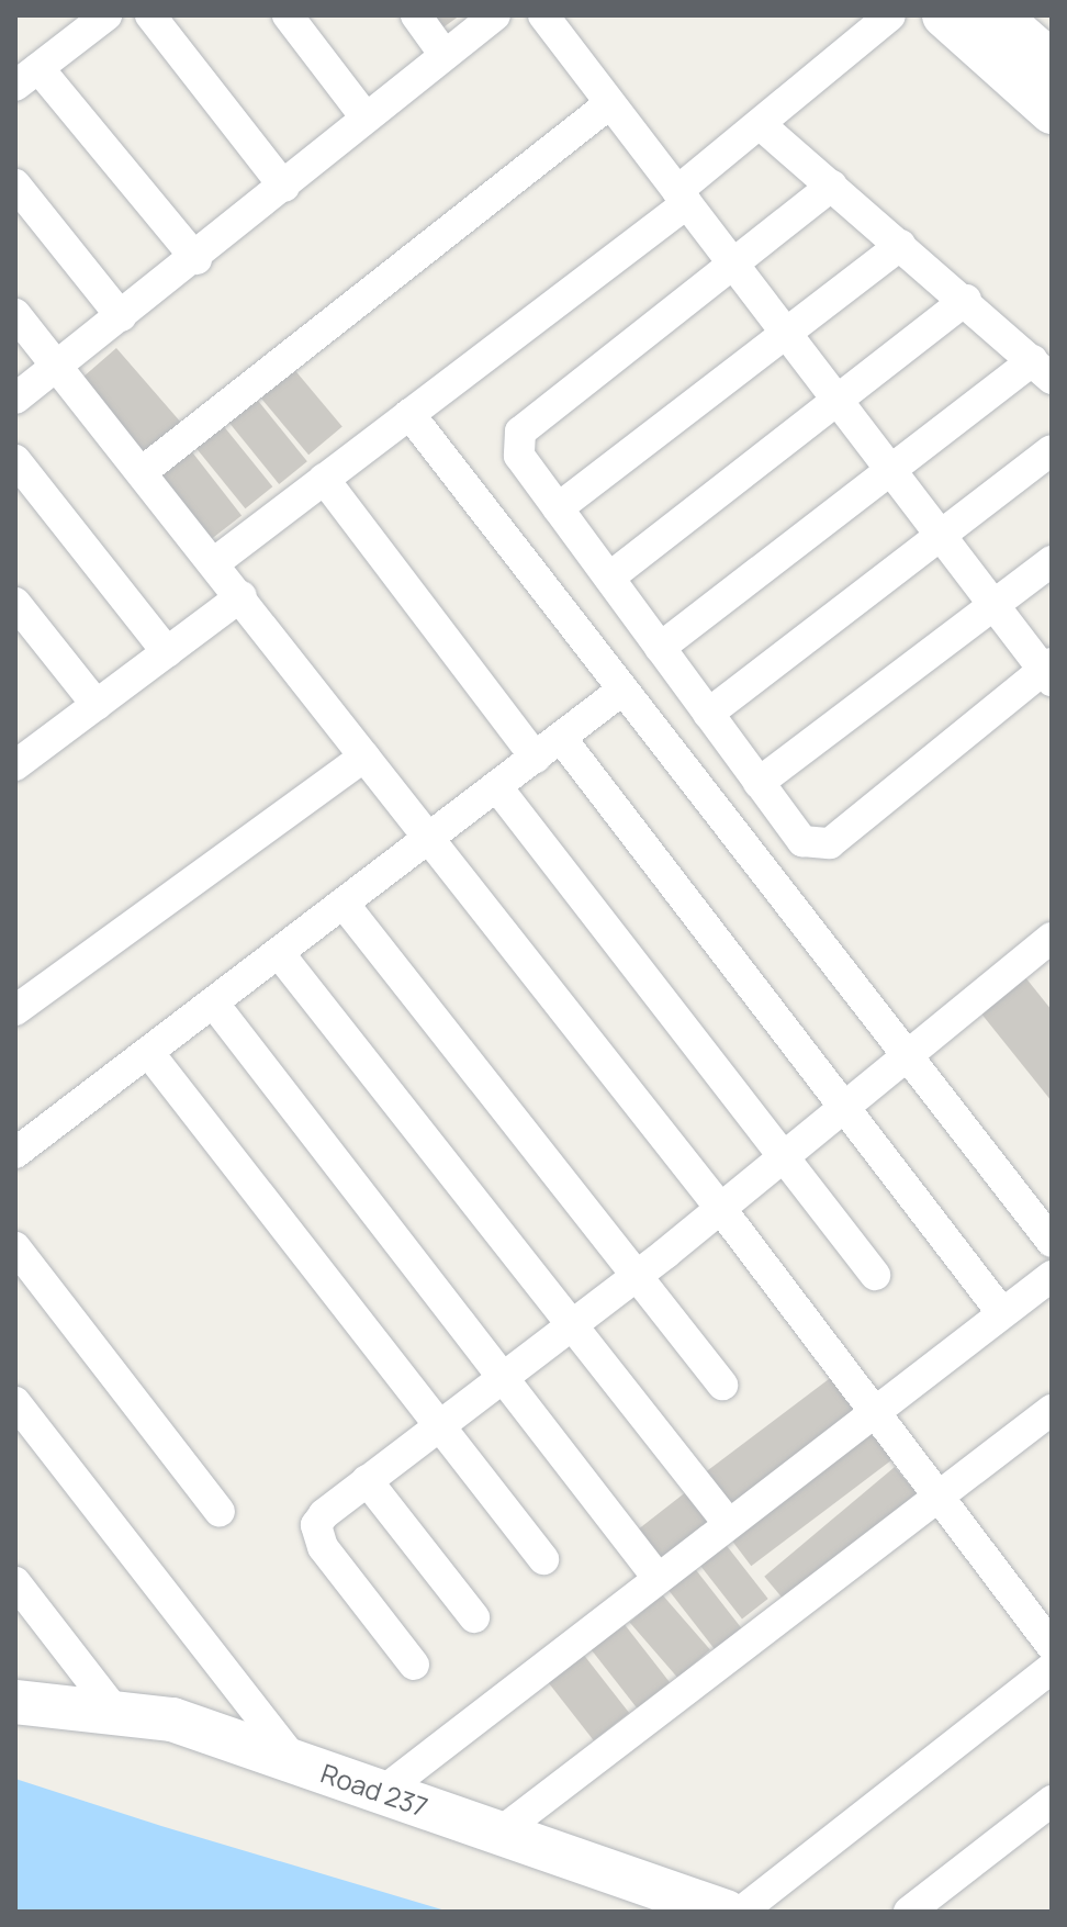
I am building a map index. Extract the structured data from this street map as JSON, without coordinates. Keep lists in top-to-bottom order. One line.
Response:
{"streets":{"street":["Road 237"]}}
